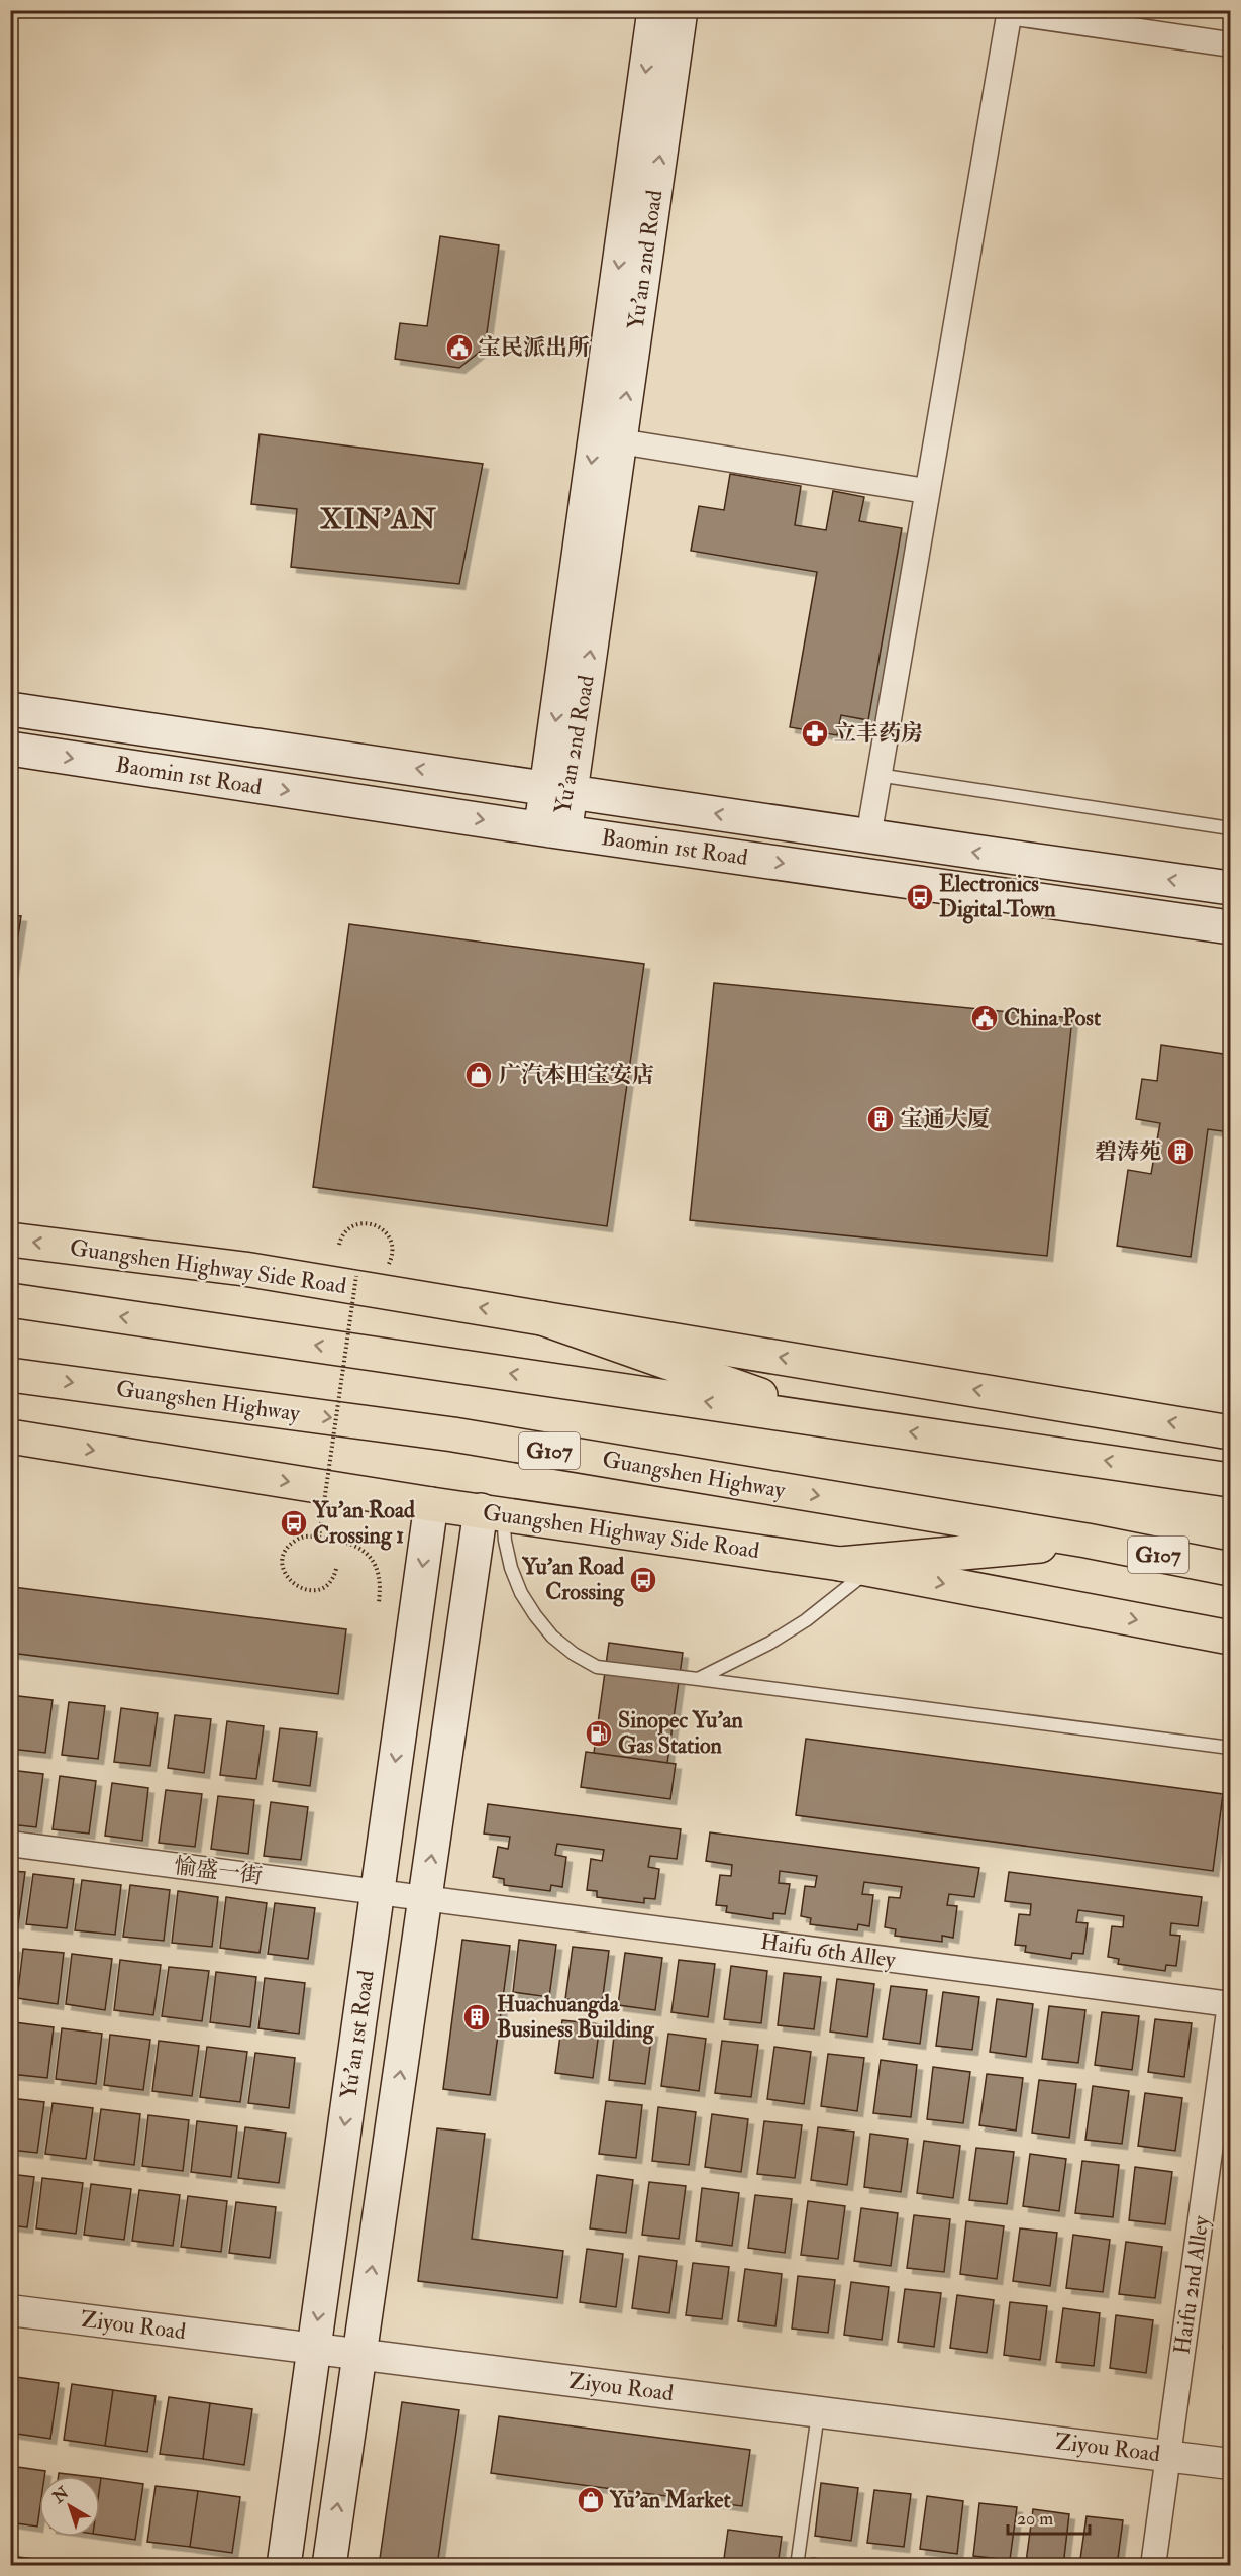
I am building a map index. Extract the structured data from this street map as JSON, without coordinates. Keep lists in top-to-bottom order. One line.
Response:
{"streets":{"main road":["Yu'an 2nd Road","Baomin 1st Road","Guangshen Highway Side Road","Guangshen Highway","G107","Yu’an 1st Road"],"street":["愉盛一街","Haifu 6th Alley","Haifu 2nd Alley","Ziyou Road"]},"crossings":[["Yu'an 2nd Road","Baomin 1st Road"],["Guangshen Highway Side Road","Yu’an 1st Road"],["愉盛一街","Haifu 6th Alley"],["愉盛一街","Yu’an 1st Road"],["Haifu 6th Alley","Yu’an 1st Road"],["Haifu 6th Alley","Haifu 2nd Alley"],["Yu’an 1st Road","Ziyou Road"],["Haifu 2nd Alley","Ziyou Road"]],"districts":["XIN'AN"],"places":{"public building":["宝民派出所","China Post"],"pharmacy":["立丰药房"],"bus stop":["Electronics Digital Town","Yu'an Road Crossing 1","Yu'an Road Crossing"],"shop":["广汽本田宝安店","Yu’an Market"],"building":["宝通大厦","碧涛苑","Huachuangda Business Building"],"fuel station":["Sinopec Yu’an Gas Station"]},"scale_bar":"20 m","north":"top left"}
